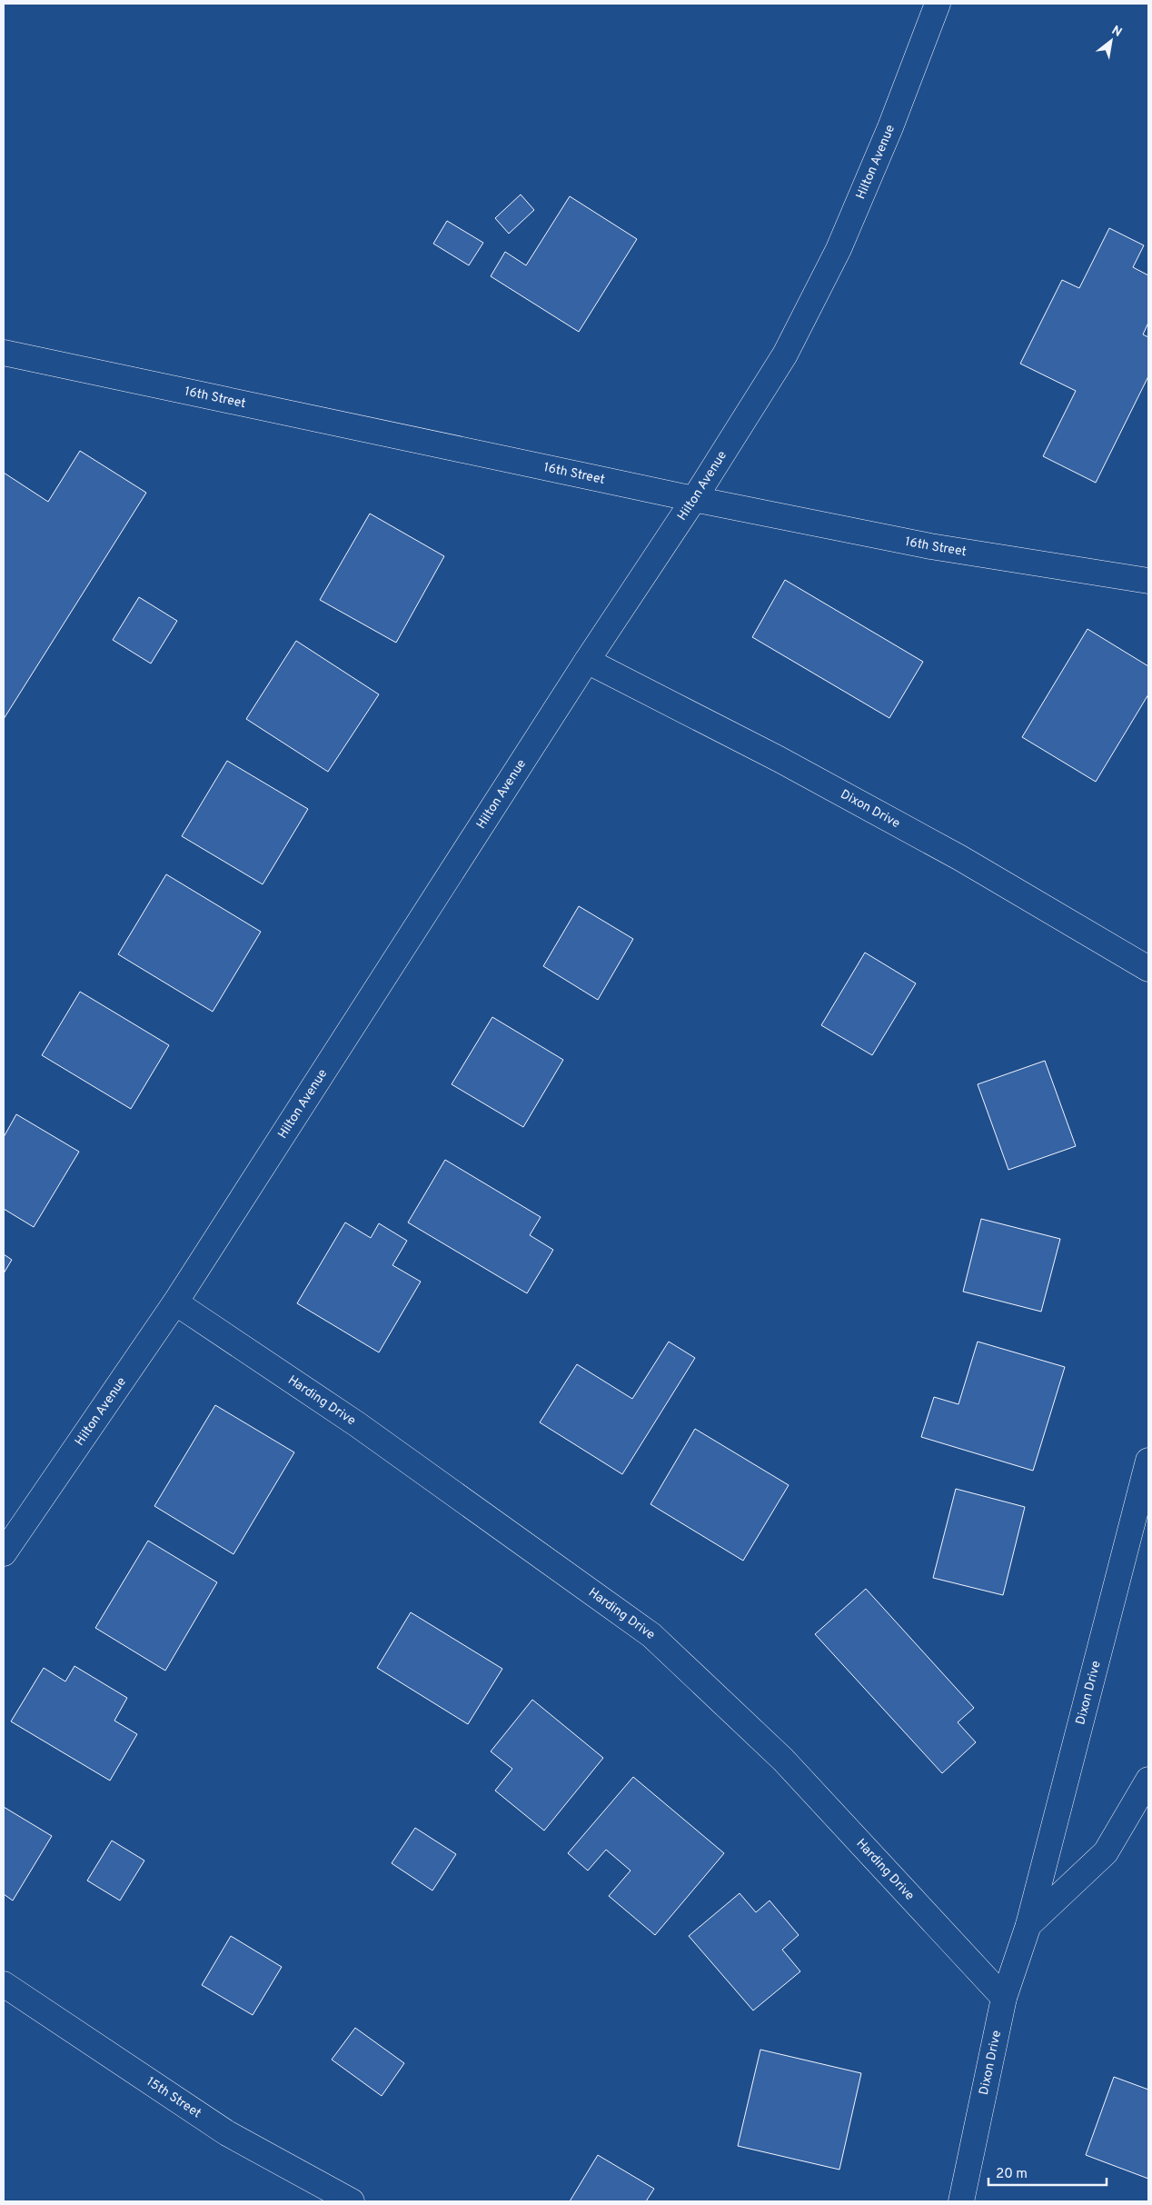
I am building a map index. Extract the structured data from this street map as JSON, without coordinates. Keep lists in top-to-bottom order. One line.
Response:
{"streets":{"street":["Hilton Avenue","16th Street","Dixon Drive","Harding Drive","15th Street"]},"crossings":[["Hilton Avenue","16th Street"],["Hilton Avenue","Dixon Drive"],["Hilton Avenue","Harding Drive"],["Dixon Drive","Harding Drive"]],"scale_bar":"20 m","north":"top right"}
